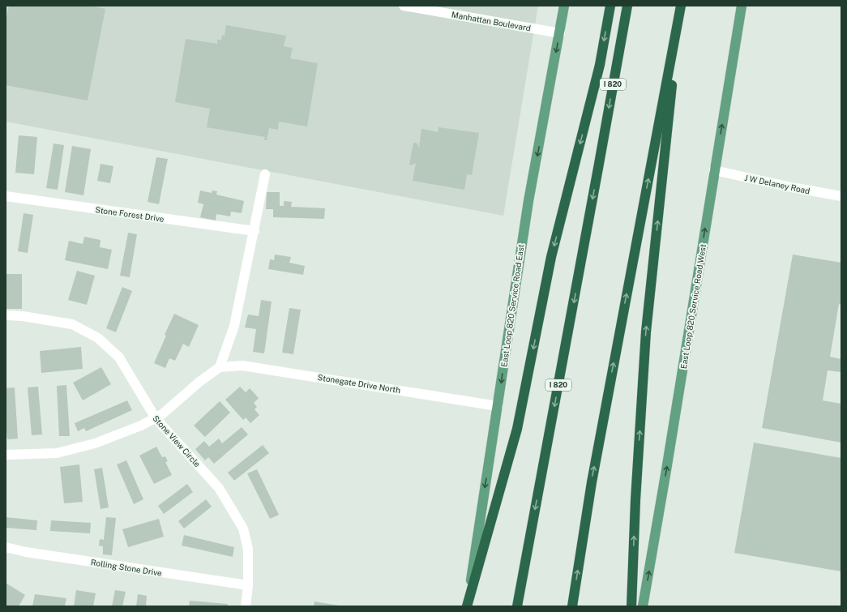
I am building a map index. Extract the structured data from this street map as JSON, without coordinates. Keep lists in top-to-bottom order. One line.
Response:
{"streets":{"highway":["I 820"],"main road":["East Loop 820 Service Road East","East Loop 820 Service Road West"],"street":["Manhattan Boulevard","J W Delaney Road","Stone Forest Drive","Stonegate Drive North","Stone View Circle","Rolling Stone Drive"]},"crossings":[["Manhattan Boulevard","East Loop 820 Service Road East"],["J W Delaney Road","East Loop 820 Service Road West"],["East Loop 820 Service Road East","Stonegate Drive North"],["Stone View Circle","Rolling Stone Drive"]],"one_way":["East Loop 820 Service Road East","East Loop 820 Service Road West"]}
